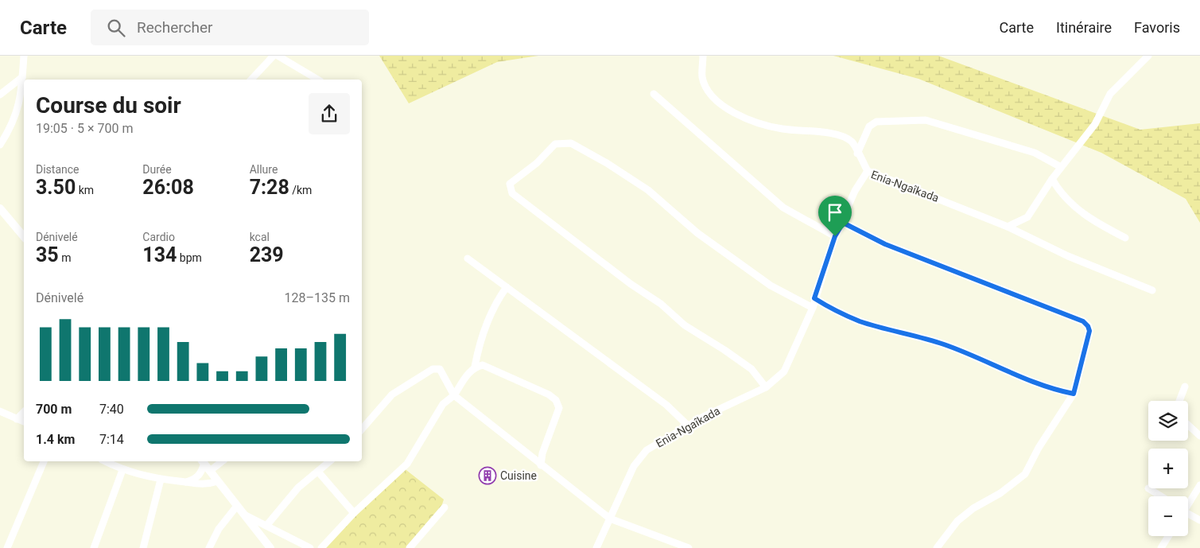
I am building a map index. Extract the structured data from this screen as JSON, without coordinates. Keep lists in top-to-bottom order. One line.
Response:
{"streets":{"street":["Enia-Ngaîkada"]},"places":{"building":["Cuisine"]},"page":{"header":"Carte","search":"Rechercher","nav":["Carte","Itinéraire","Favoris"],"heading":["Course du soir","19:05 · 5 × 700 m"],"stats":[["Distance","3.50 km"],["Durée","26:08"],["Allure","7:28 /km"],["Dénivelé","35 m"],["Cardio","134 bpm"],["kcal","239"]],"chart":["Dénivelé","128–135 m"],"list":[{"name":"700 m","note":"7:40"},{"name":"1.4 km","note":"7:14"}],"map_buttons":["+","−"]}}
